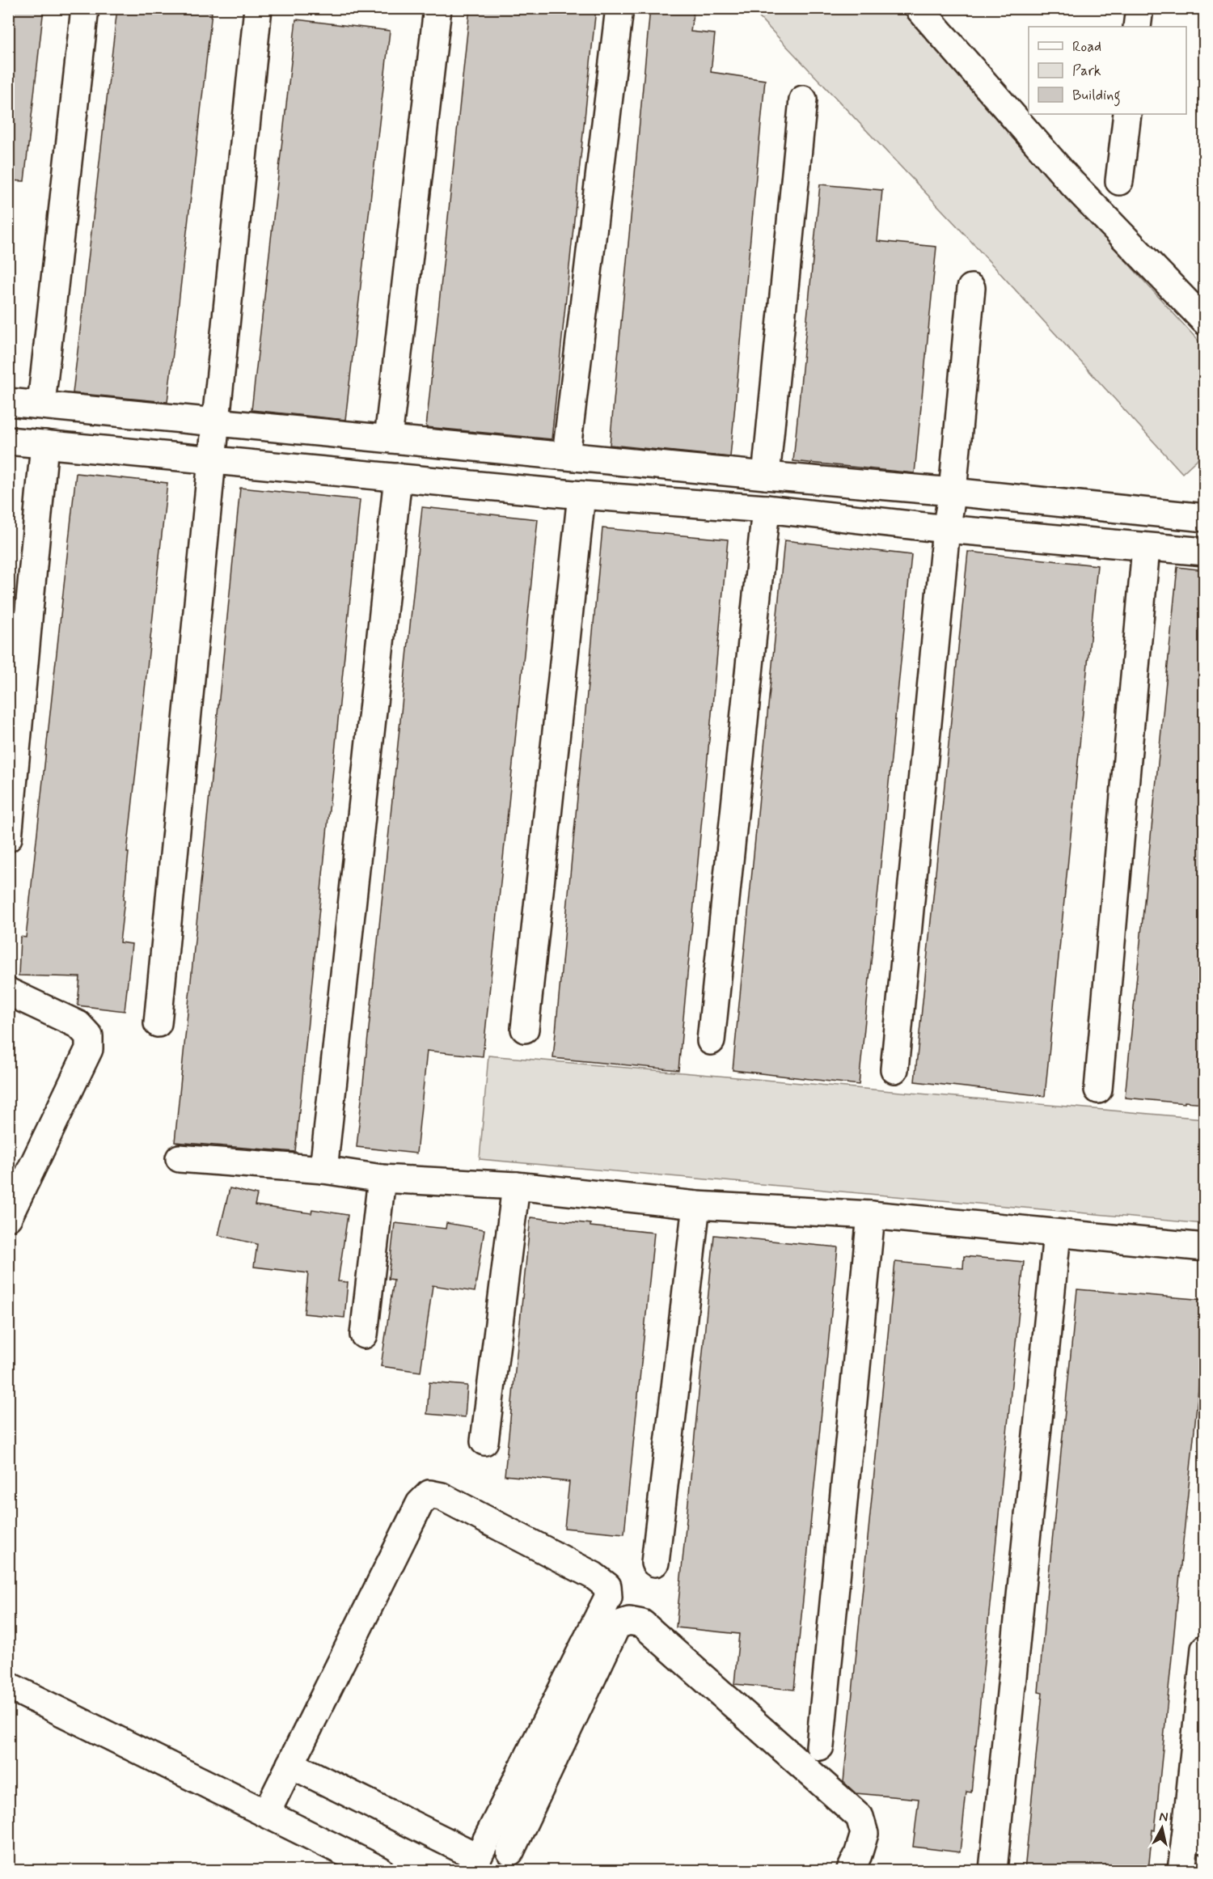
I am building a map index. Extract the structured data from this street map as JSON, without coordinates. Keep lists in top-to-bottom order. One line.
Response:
{"legend":["Road","Park","Building"],"north":"top"}
